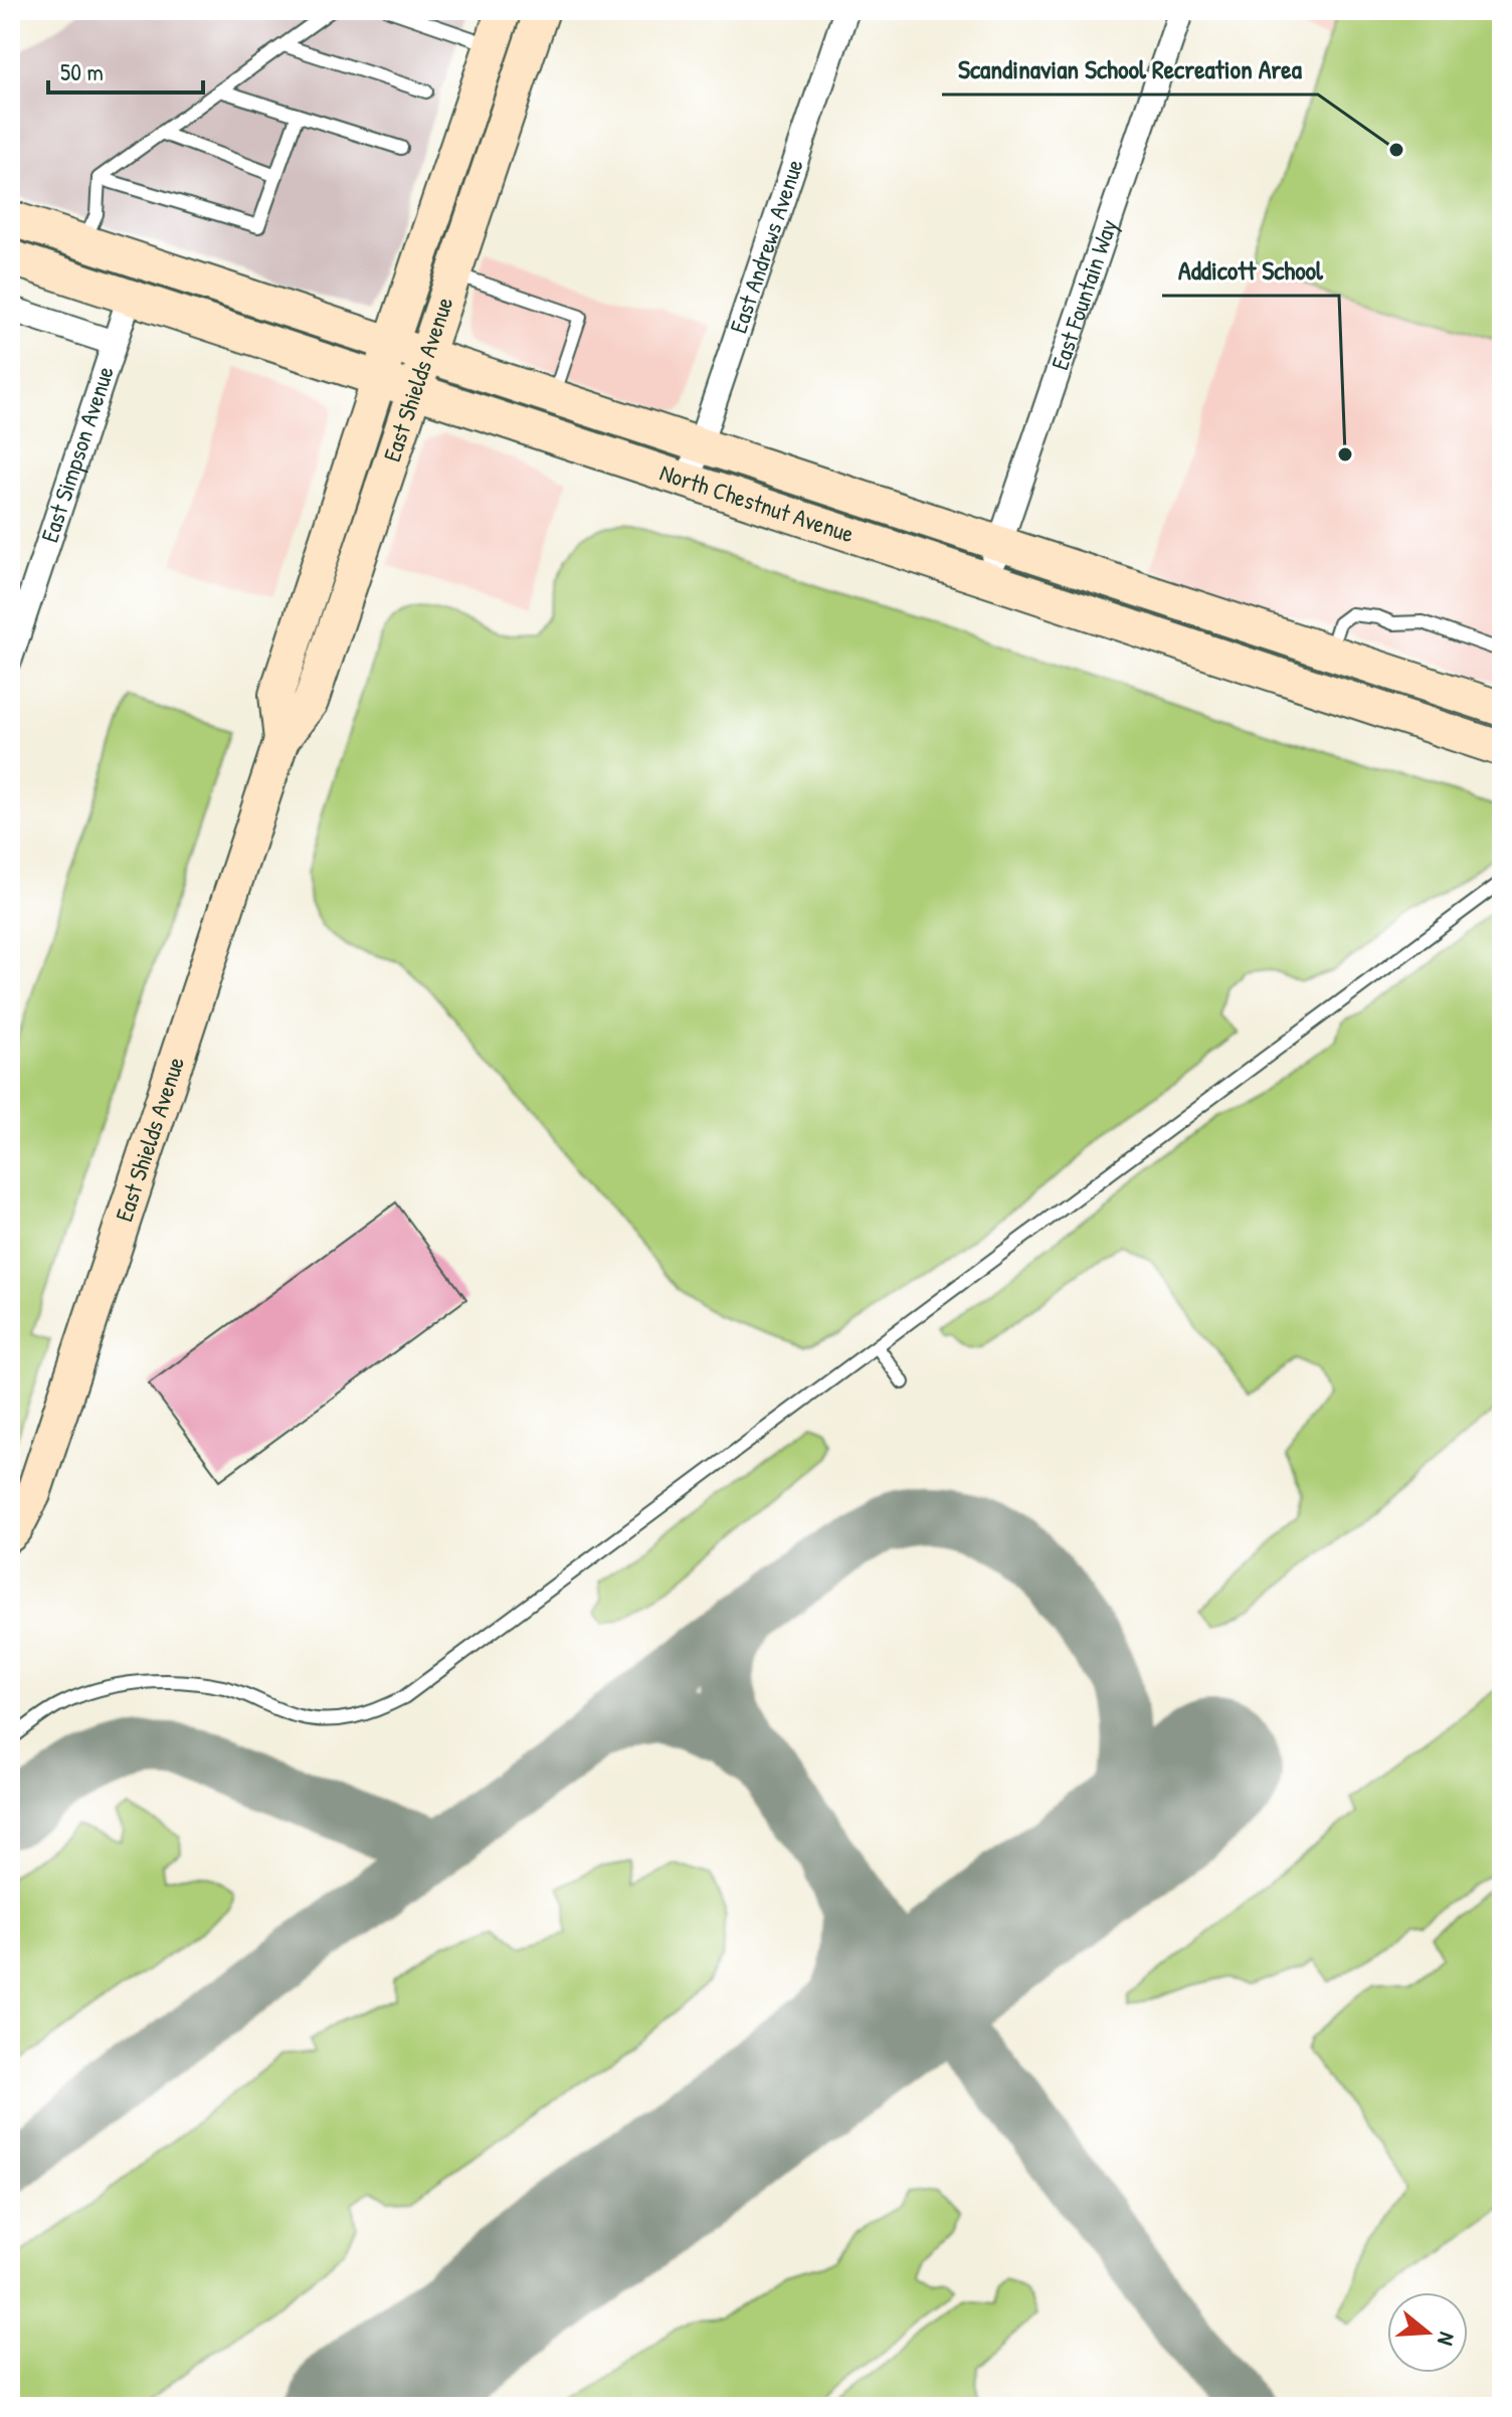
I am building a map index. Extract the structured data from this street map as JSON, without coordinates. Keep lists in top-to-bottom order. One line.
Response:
{"streets":{"main road":["East Shields Avenue","North Chestnut Avenue"],"street":["East Andrews Avenue","East Fountain Way","East Simpson Avenue"]},"crossings":[["East Andrews Avenue","North Chestnut Avenue"],["East Fountain Way","North Chestnut Avenue"],["East Shields Avenue","North Chestnut Avenue"],["East Simpson Avenue","North Chestnut Avenue"]],"places":["Scandinavian School Recreation Area","Addicott School"],"scale_bar":"50 m","north":"right"}
